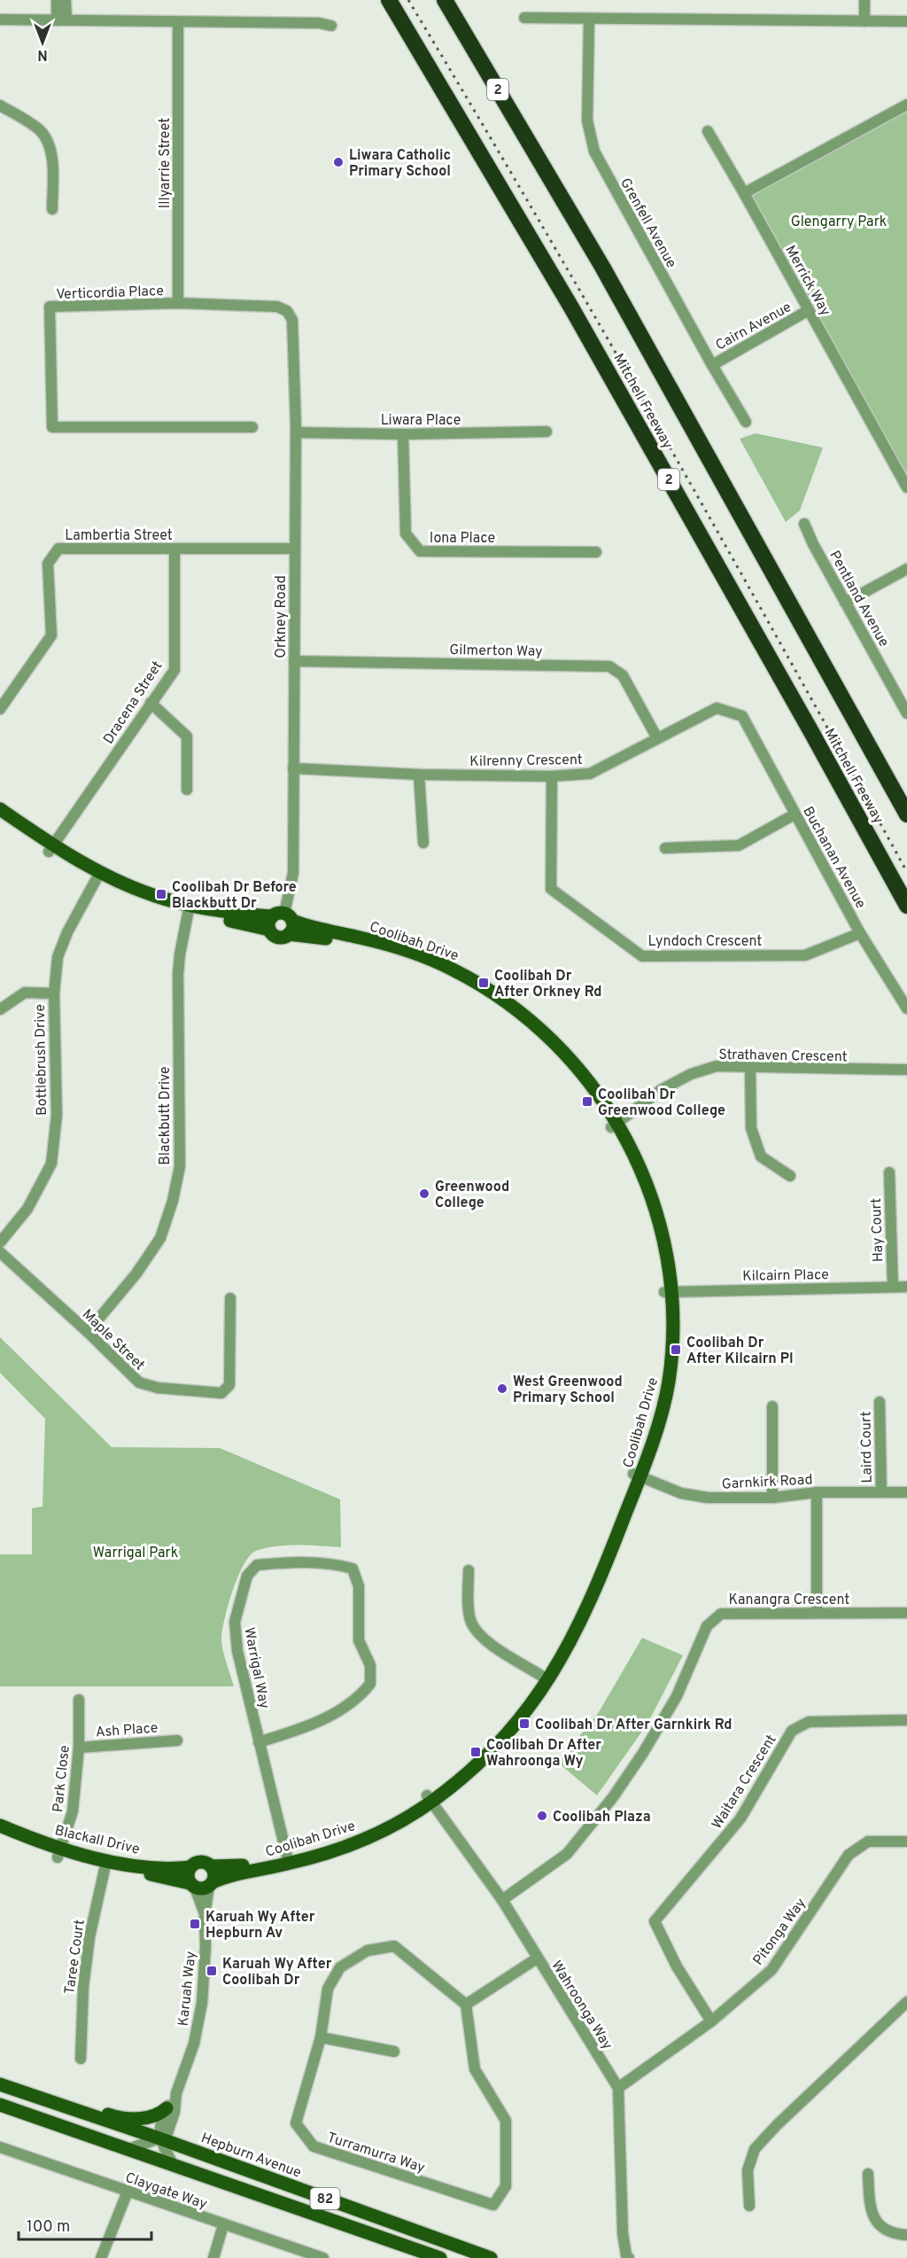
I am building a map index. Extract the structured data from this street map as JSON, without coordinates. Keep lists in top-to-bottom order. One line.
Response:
{"streets":{"highway":["2","Mitchell Freeway"],"main road":["Coolibah Drive","Blackall Drive","Hepburn Avenue","82"],"street":["Illyarrie Street","Grenfell Avenue","Merrick Way","Verticordia Place","Cairn Avenue","Liwara Place","Lambertia Street","Iona Place","Pentland Avenue","Orkney Road","Gilmerton Way","Dracena Street","Kilrenny Crescent","Buchanan Avenue","Lyndoch Crescent","Strathaven Crescent","Bottlebrush Drive","Blackbutt Drive","Hay Court","Kilcairn Place","Maple Street","Laird Court","Garnkirk Road","Kanangra Crescent","Warrigal Way","Ash Place","Park Close","Waitara Crescent","Pitonga Way","Taree Court","Karuah Way","Wahroonga Way","Turramurra Way","Claygate Way"]},"crossings":[["Illyarrie Street","Verticordia Place"],["Grenfell Avenue","Cairn Avenue"],["Merrick Way","Cairn Avenue"],["Verticordia Place","Orkney Road"],["Liwara Place","Iona Place"],["Liwara Place","Orkney Road"],["Lambertia Street","Orkney Road"],["Lambertia Street","Dracena Street"],["Orkney Road","Gilmerton Way"],["Orkney Road","Kilrenny Crescent"],["Orkney Road","Coolibah Drive"],["Gilmerton Way","Kilrenny Crescent"],["Dracena Street","Coolibah Drive"],["Kilrenny Crescent","Buchanan Avenue"],["Kilrenny Crescent","Lyndoch Crescent"],["Buchanan Avenue","Lyndoch Crescent"],["Coolibah Drive","Strathaven Crescent"],["Coolibah Drive","Bottlebrush Drive"],["Coolibah Drive","Blackbutt Drive"],["Coolibah Drive","Kilcairn Place"],["Coolibah Drive","Garnkirk Road"],["Coolibah Drive","Warrigal Way"],["Coolibah Drive","Blackall Drive"],["Coolibah Drive","Karuah Way"],["Coolibah Drive","Wahroonga Way"],["Blackbutt Drive","Maple Street"],["Hay Court","Kilcairn Place"],["Laird Court","Garnkirk Road"],["Kanangra Crescent","Wahroonga Way"],["Ash Place","Park Close"],["Park Close","Blackall Drive"],["Waitara Crescent","Pitonga Way"],["Blackall Drive","Taree Court"],["Blackall Drive","Karuah Way"],["Pitonga Way","Wahroonga Way"],["Karuah Way","Hepburn Avenue"]],"parks":["Glengarry Park","Warrigal Park"],"places":{"other":["Liwara Catholic Primary School","Greenwood College","West Greenwood Primary School","Coolibah Plaza"],"transit":["Coolibah Dr Before Blackbutt Dr","Coolibah Dr After Orkney Rd","Coolibah Dr Greenwood College","Coolibah Dr After Kilcairn Pl","Coolibah Dr After Garnkirk Rd","Coolibah Dr After Wahroonga Wy","Karuah Wy After Hepburn Av","Karuah Wy After Coolibah Dr"]},"scale_bar":"100 m","north":"bottom"}
